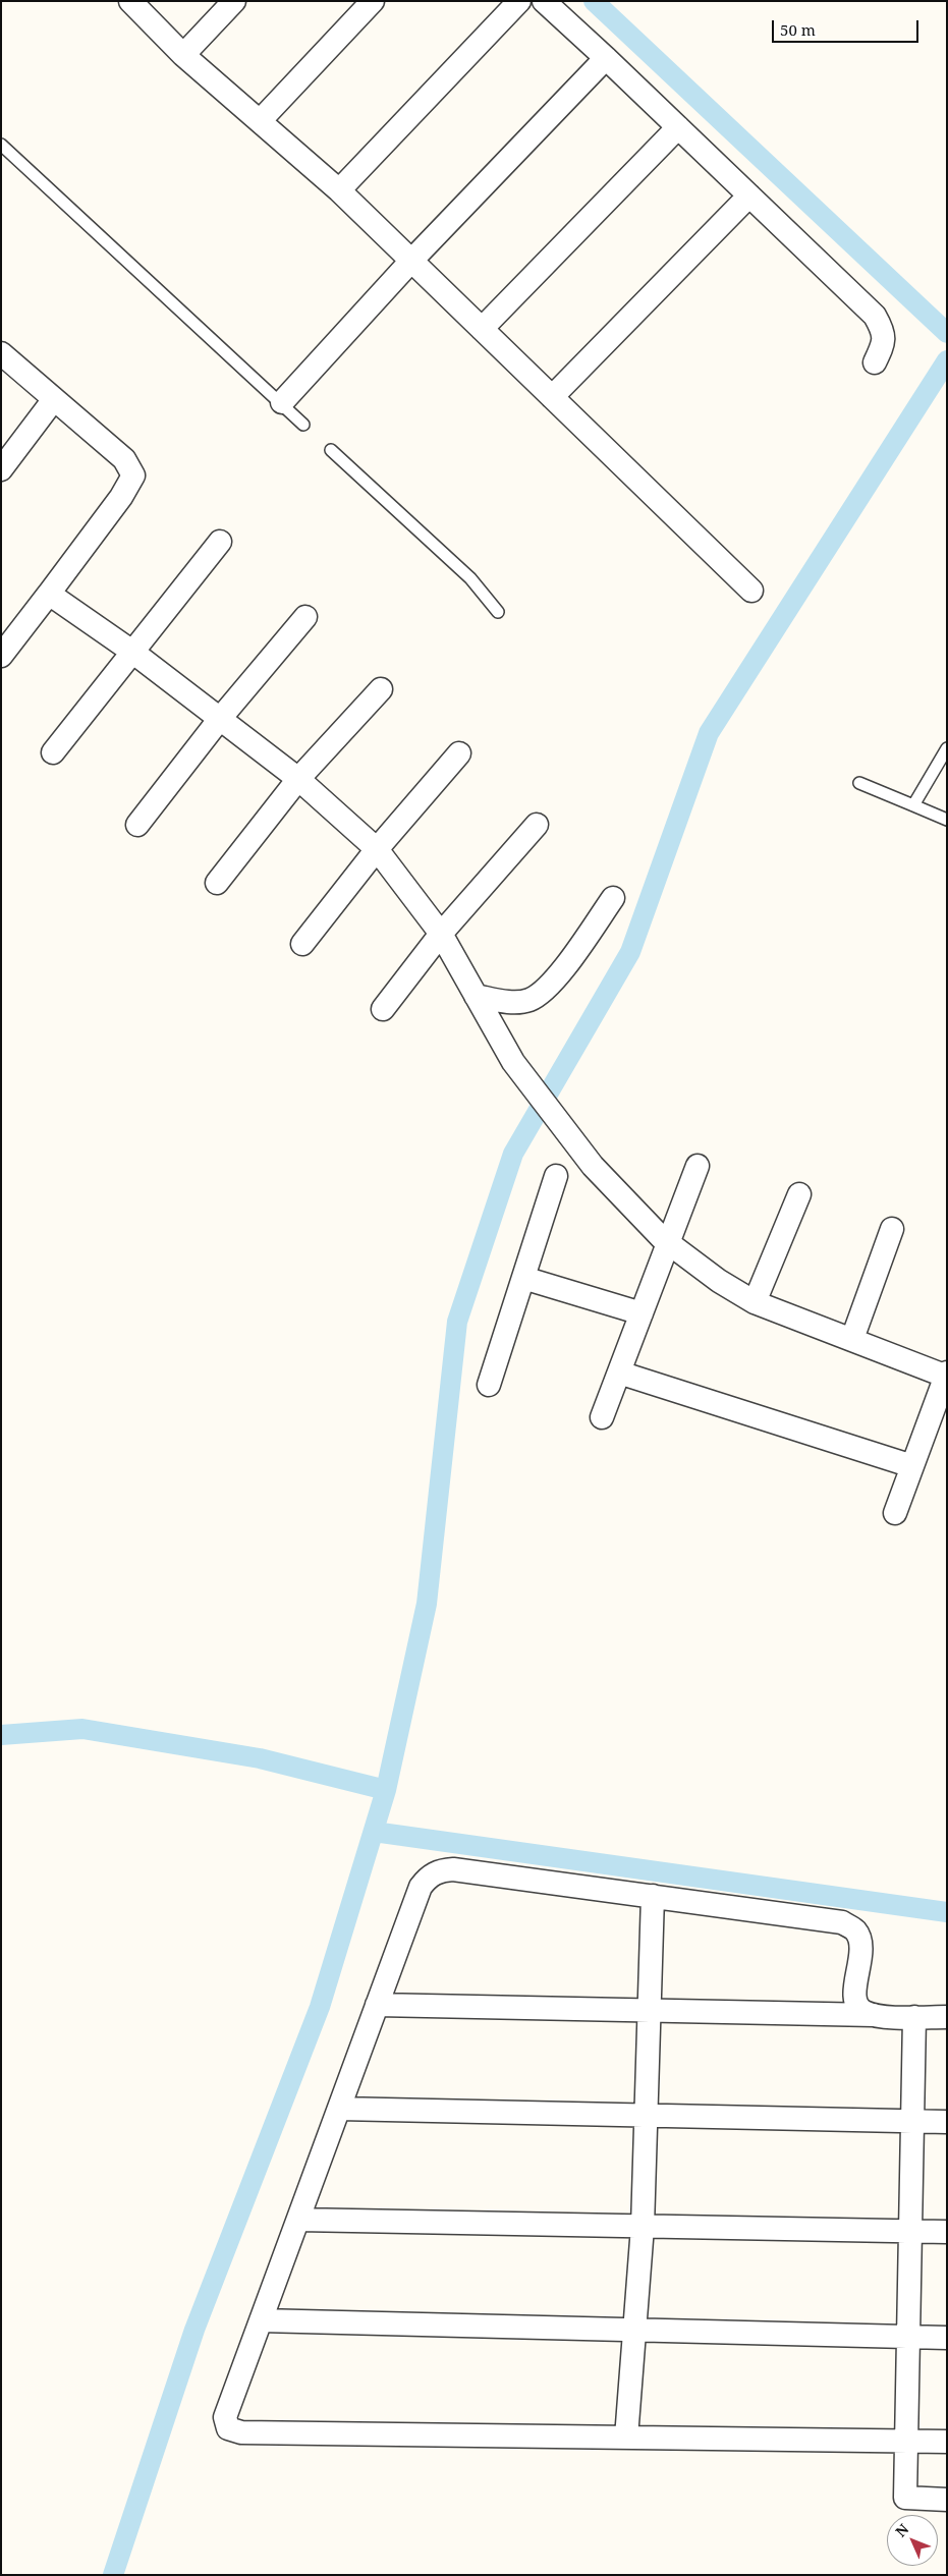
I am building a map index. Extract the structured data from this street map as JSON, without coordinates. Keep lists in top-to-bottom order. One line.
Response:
{"scale_bar":"50 m","north":"top left"}
